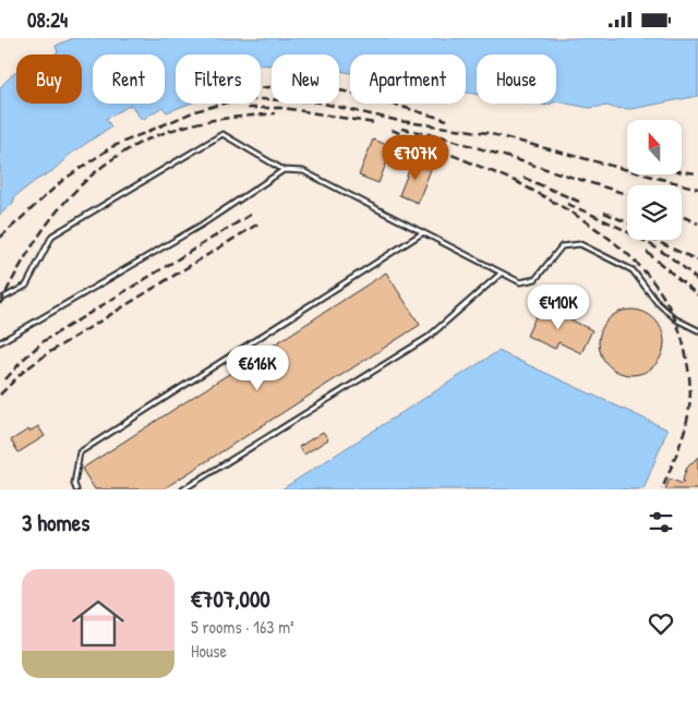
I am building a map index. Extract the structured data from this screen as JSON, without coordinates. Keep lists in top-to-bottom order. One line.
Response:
{"north":"top","page":{"status":"08:24","chip":["Buy","Rent","Filters","New","Apartment","House"],"price":["€707K","€410K","€616K"],"heading":"3 homes","list":[{"name":"€707,000","note":"5 rooms · 163 m² · House"}]}}
